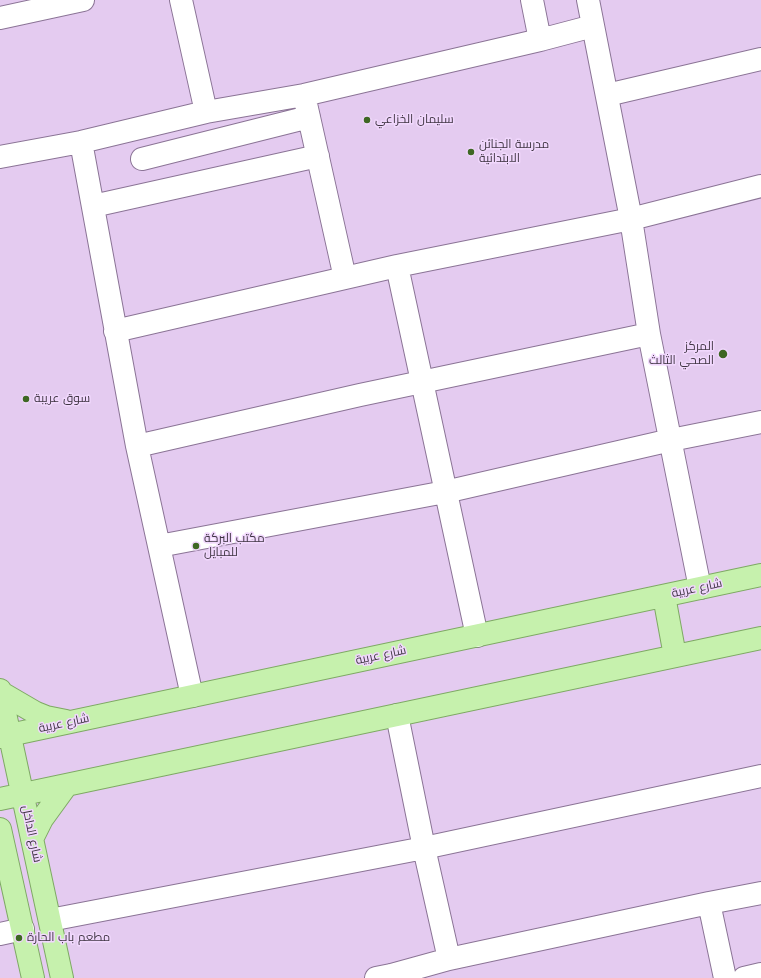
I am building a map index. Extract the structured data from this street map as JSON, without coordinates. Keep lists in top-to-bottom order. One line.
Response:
{"streets":{"main road":["شارع عربية","شارع الداخل"]},"crossings":[["شارع عربية","شارع الداخل"]],"places":["سليمان الخزاعي","مدرسة الجنائن الابتدائية","المركز الصحي الثالث","سوق عريبة","مكتب البركة للمبايل","مطعم باب الحارة"]}
